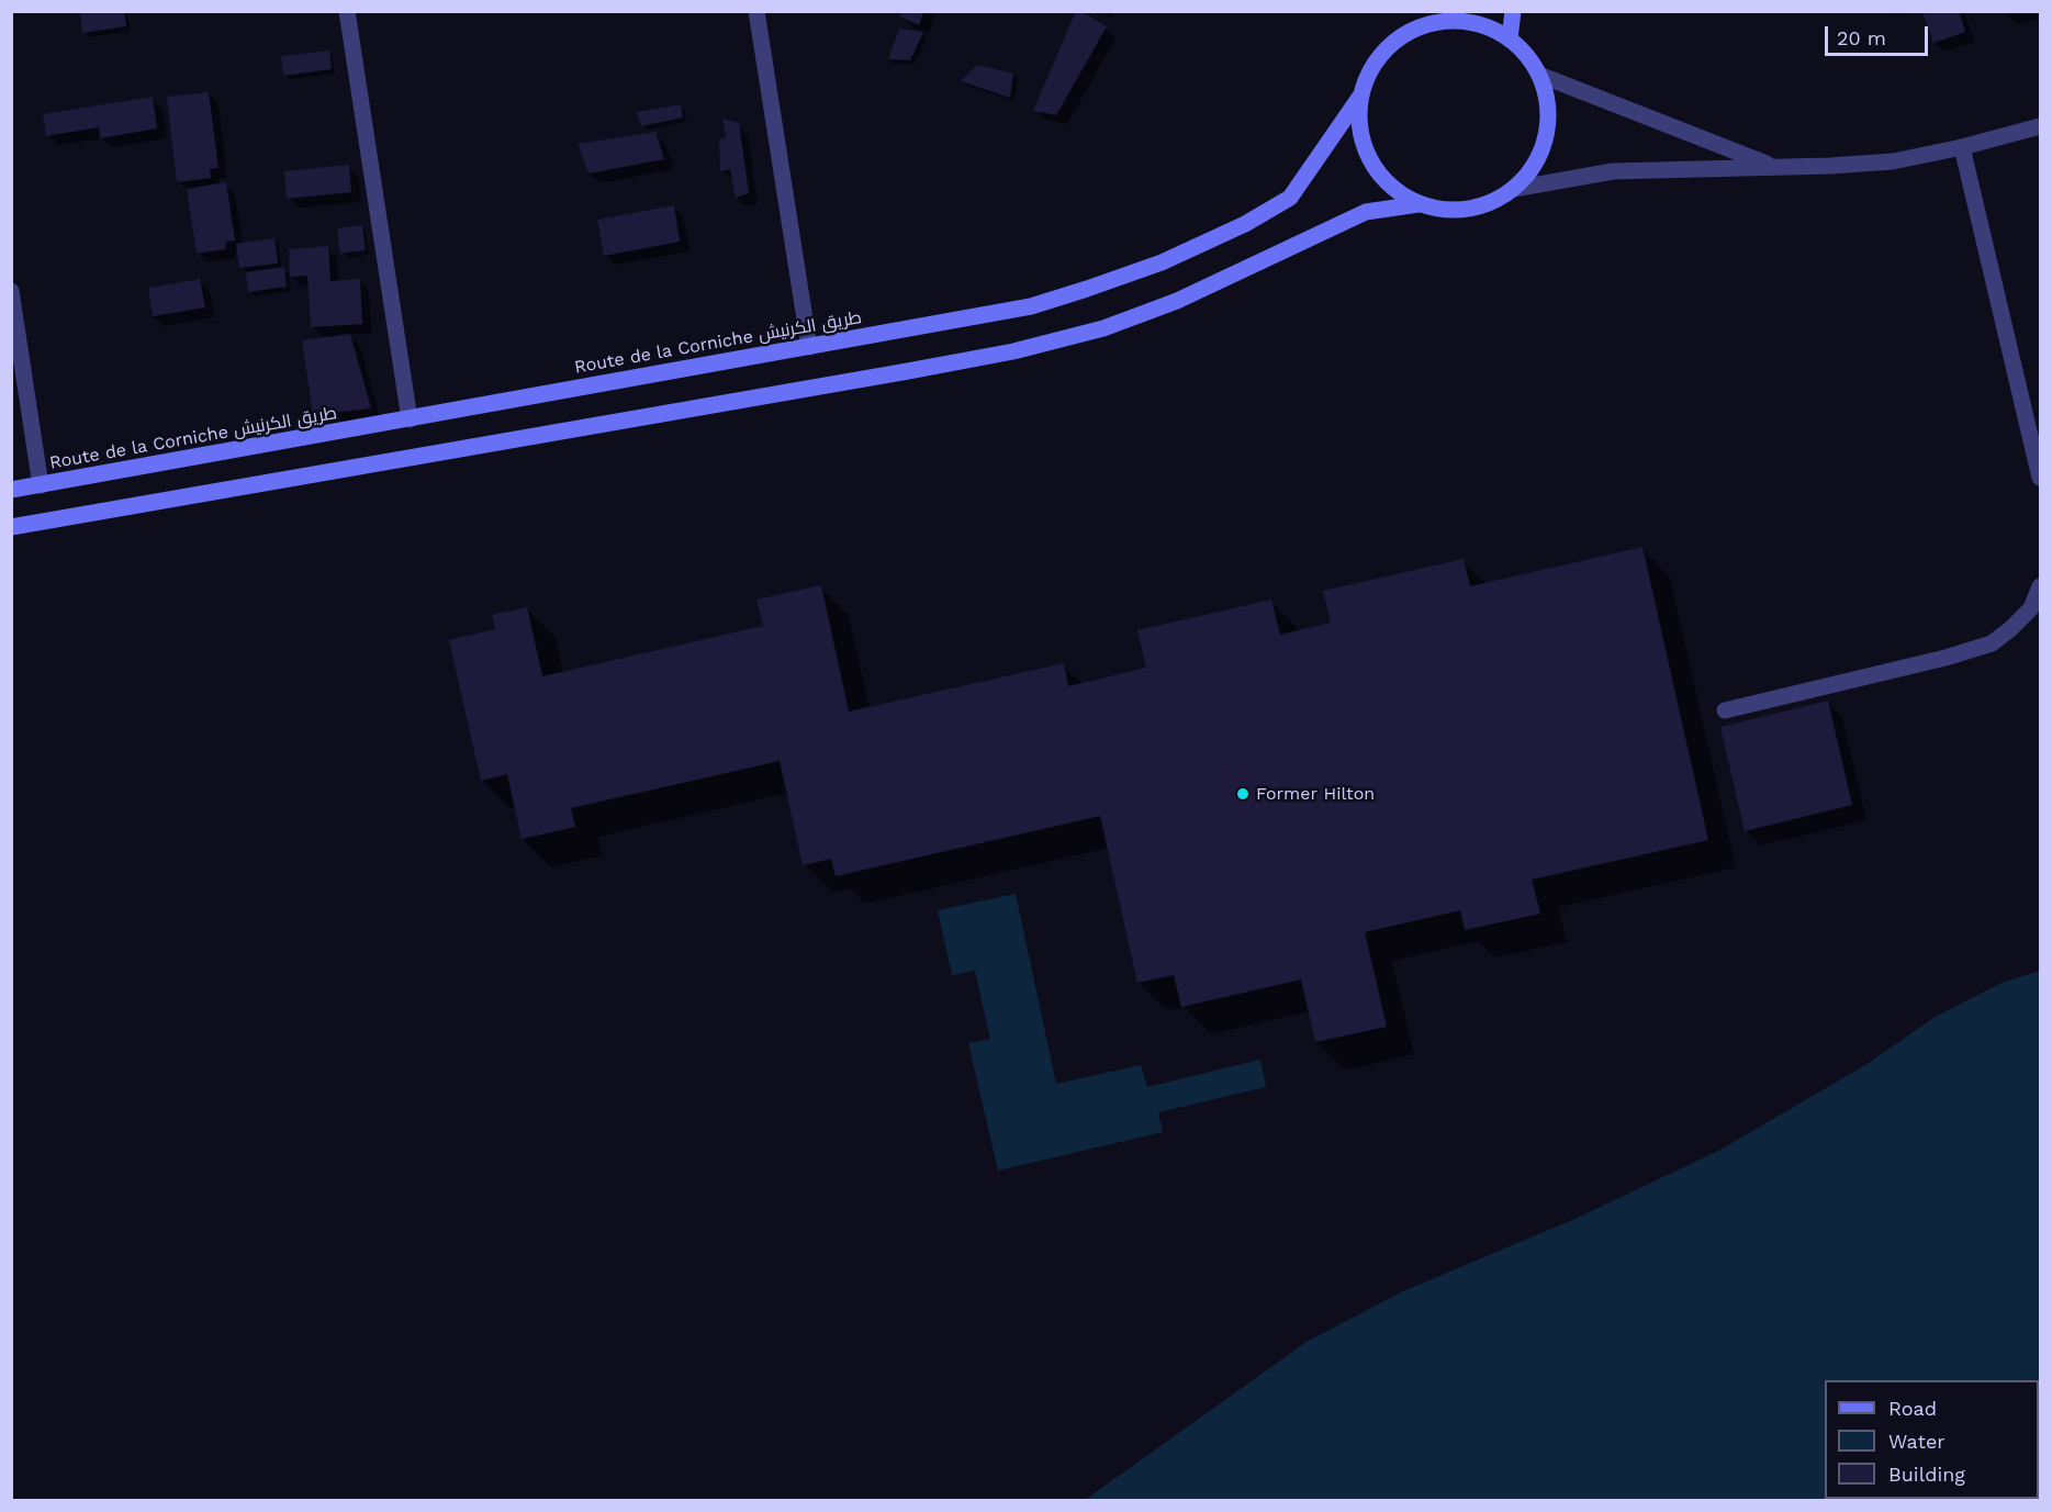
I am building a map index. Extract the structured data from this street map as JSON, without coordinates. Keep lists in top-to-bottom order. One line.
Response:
{"streets":{"street":["Route de la Corniche طريق الكرنيش"]},"places":["Former Hilton"],"legend":["Road","Water","Building"],"scale_bar":"20 m"}
